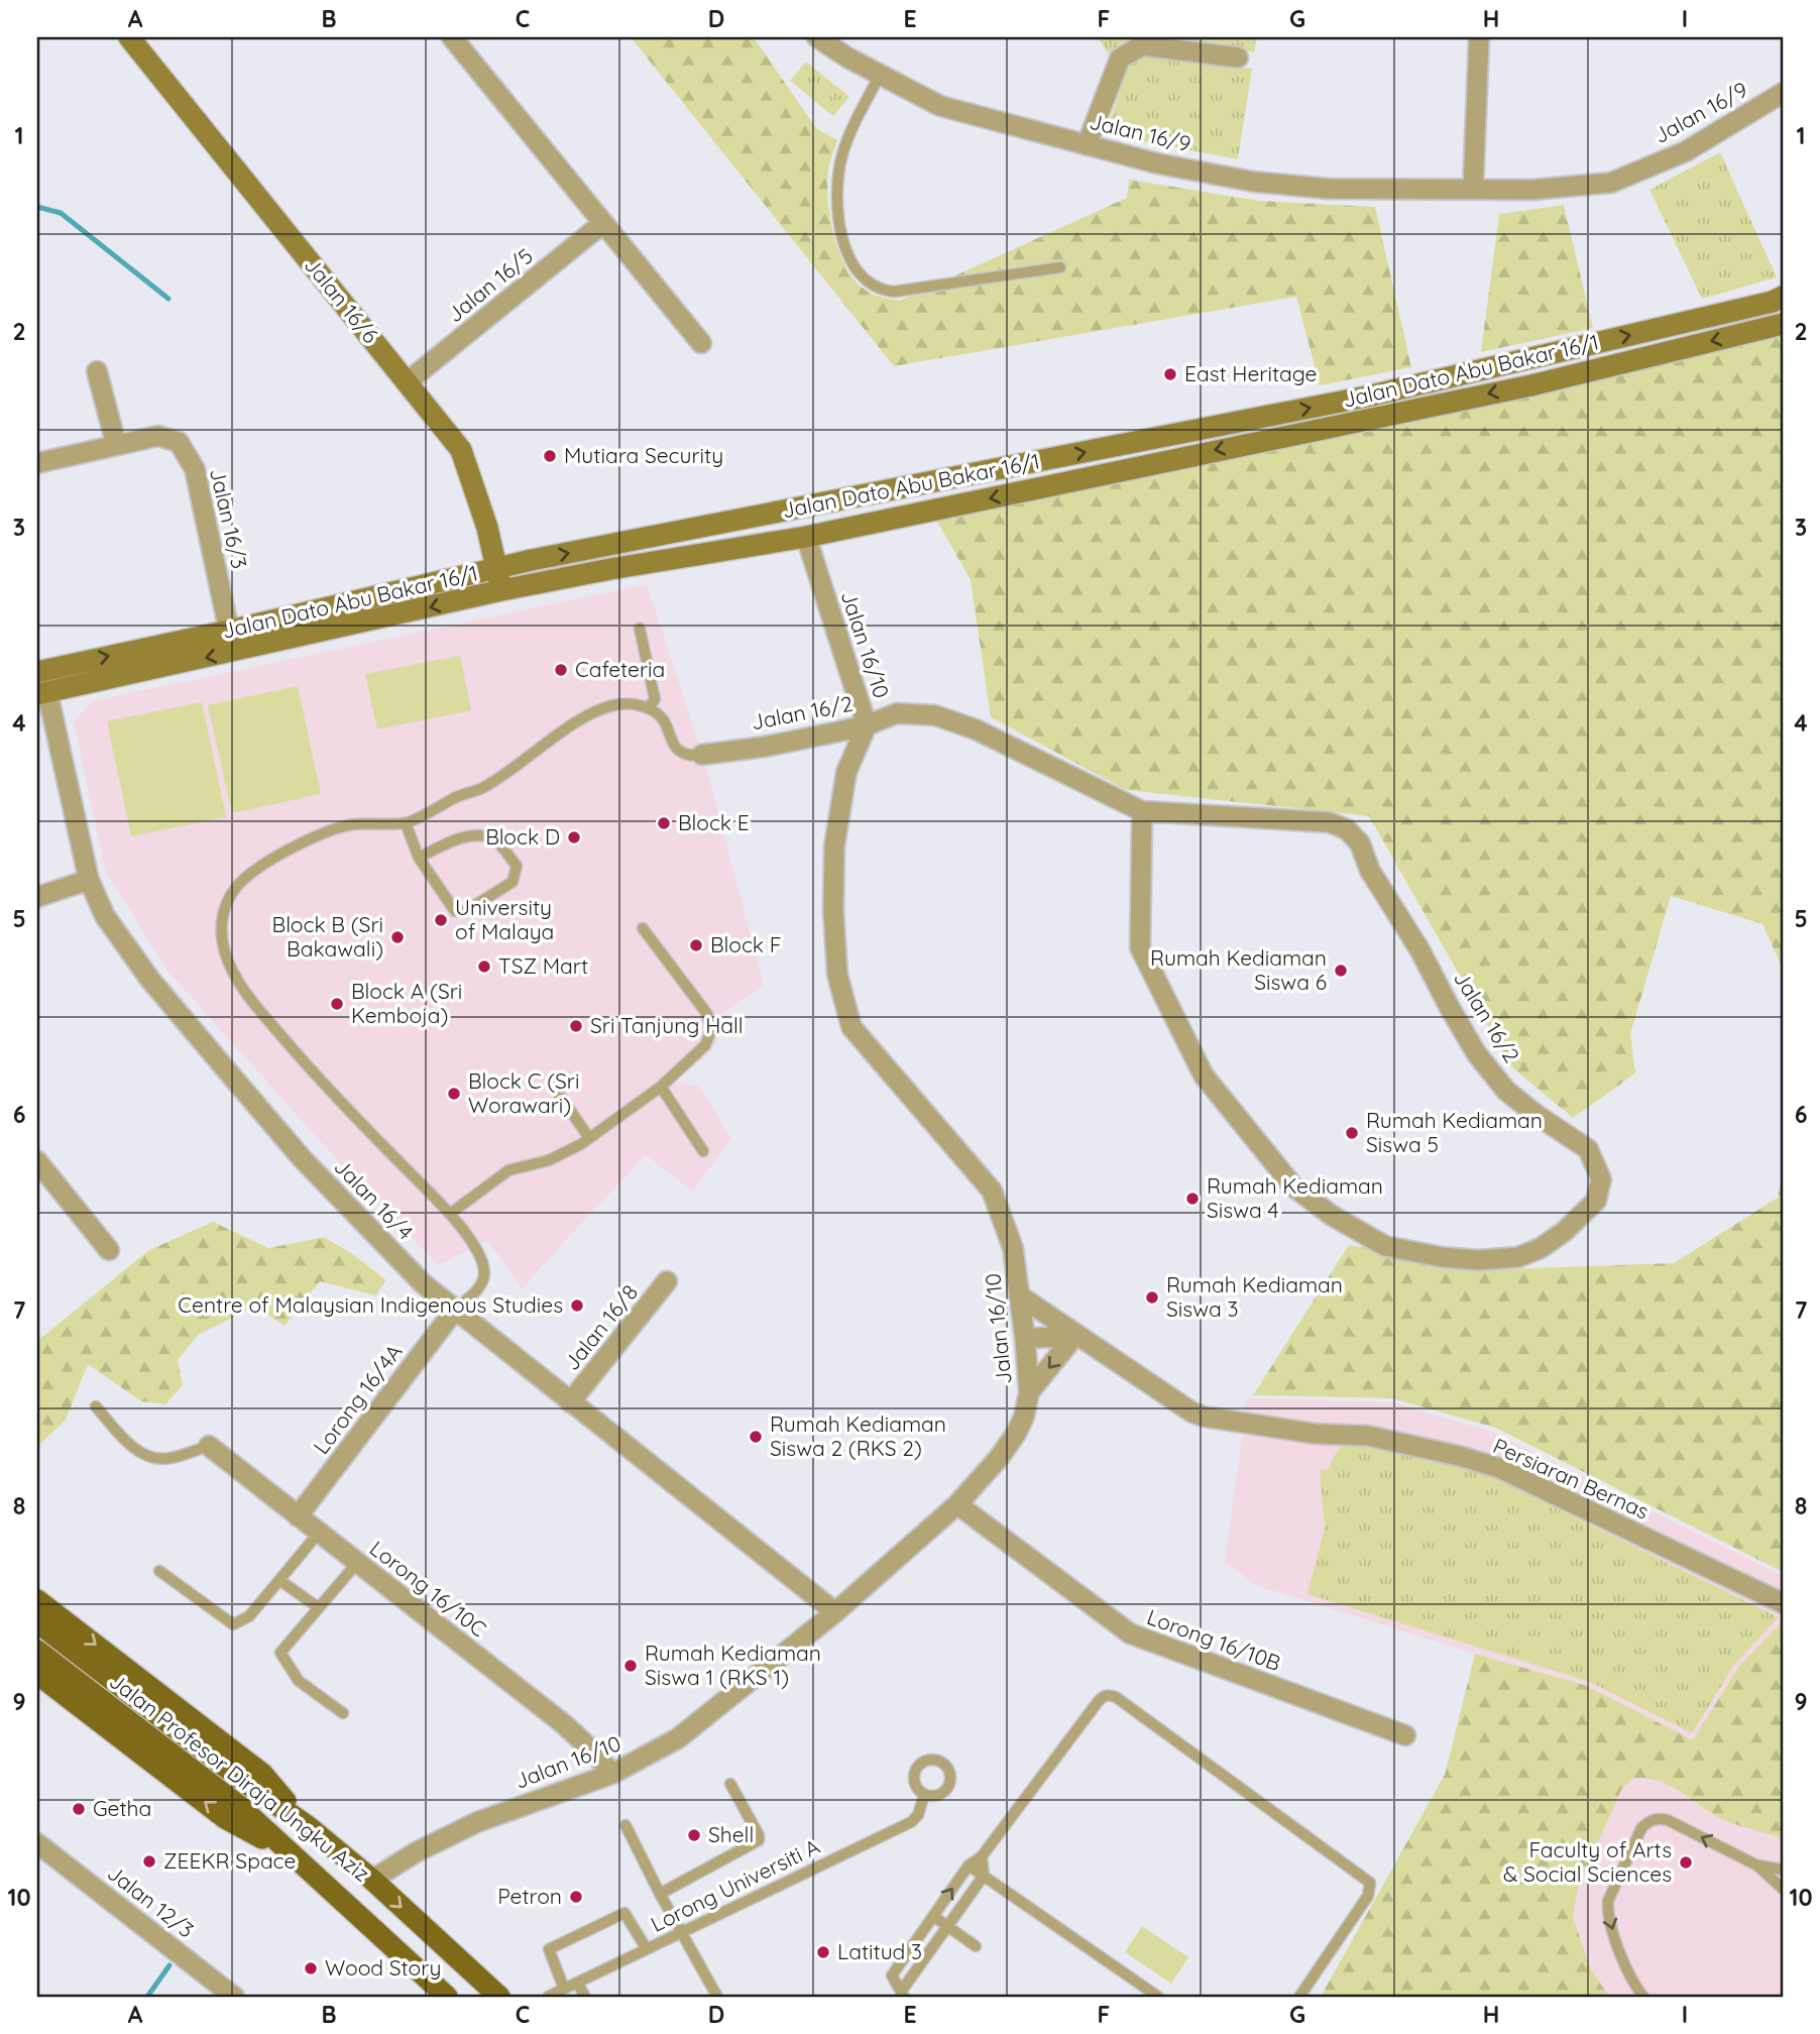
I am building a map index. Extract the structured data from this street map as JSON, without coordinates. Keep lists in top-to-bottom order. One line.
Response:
{"streets":{"main road":["Jalan 16/6","Jalan Dato Abu Bakar 16/1","Jalan Profesor Diraja Ungku Aziz"],"street":["Jalan 16/9","Jalan 16/5","Jalan 16/3","Jalan 16/10","Jalan 16/2","Jalan 16/4","Jalan 16/8","Lorong 16/4A","Persiaran Bernas","Lorong 16/10C","Lorong 16/10B","Jalan 12/3"],"lane":["Lorong Universiti A"]},"crossings":[["Jalan 16/5","Jalan 16/6"],["Jalan 16/6","Jalan Dato Abu Bakar 16/1"],["Jalan Dato Abu Bakar 16/1","Jalan 16/3"],["Jalan Dato Abu Bakar 16/1","Jalan 16/10"],["Jalan Dato Abu Bakar 16/1","Jalan 16/4"],["Jalan 16/10","Jalan 16/2"],["Jalan 16/10","Jalan 16/4"],["Jalan 16/10","Persiaran Bernas"],["Jalan 16/10","Lorong 16/10C"],["Jalan 16/10","Lorong 16/10B"],["Jalan 16/10","Jalan Profesor Diraja Ungku Aziz"],["Jalan 16/4","Jalan 16/8"],["Jalan 16/4","Lorong 16/4A"],["Lorong 16/4A","Lorong 16/10C"]],"places":["East Heritage","Mutiara Security","Cafeteria","Block E","Block D","University of Malaya","Block B (Sri Bakawali)","Block F","TSZ Mart","Rumah Kediaman Siswa 6","Block A (Sri Kemboja)","Sri Tanjung Hall","Block C (Sri Worawari)","Rumah Kediaman Siswa 5","Rumah Kediaman Siswa 4","Rumah Kediaman Siswa 3","Centre of Malaysian Indigenous Studies","Rumah Kediaman Siswa 2 (RKS 2)","Rumah Kediaman Siswa 1 (RKS 1)","Getha","Shell","ZEEKR Space","Faculty of Arts & Social Sciences","Petron","Latitud 3","Wood Story"],"grid":{"columns":["A","B","C","D","E","F","G","H","I"],"rows":["1","2","3","4","5","6","7","8","9","10"]}}
